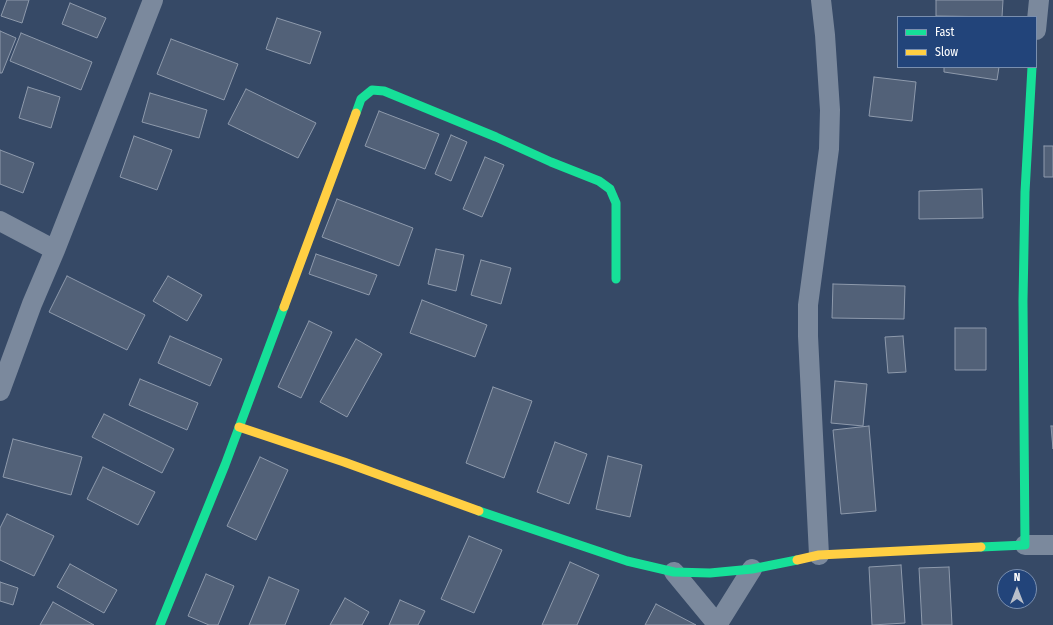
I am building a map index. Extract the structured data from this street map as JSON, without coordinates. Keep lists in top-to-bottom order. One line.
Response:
{"legend":["Fast","Slow"],"north":"top"}
